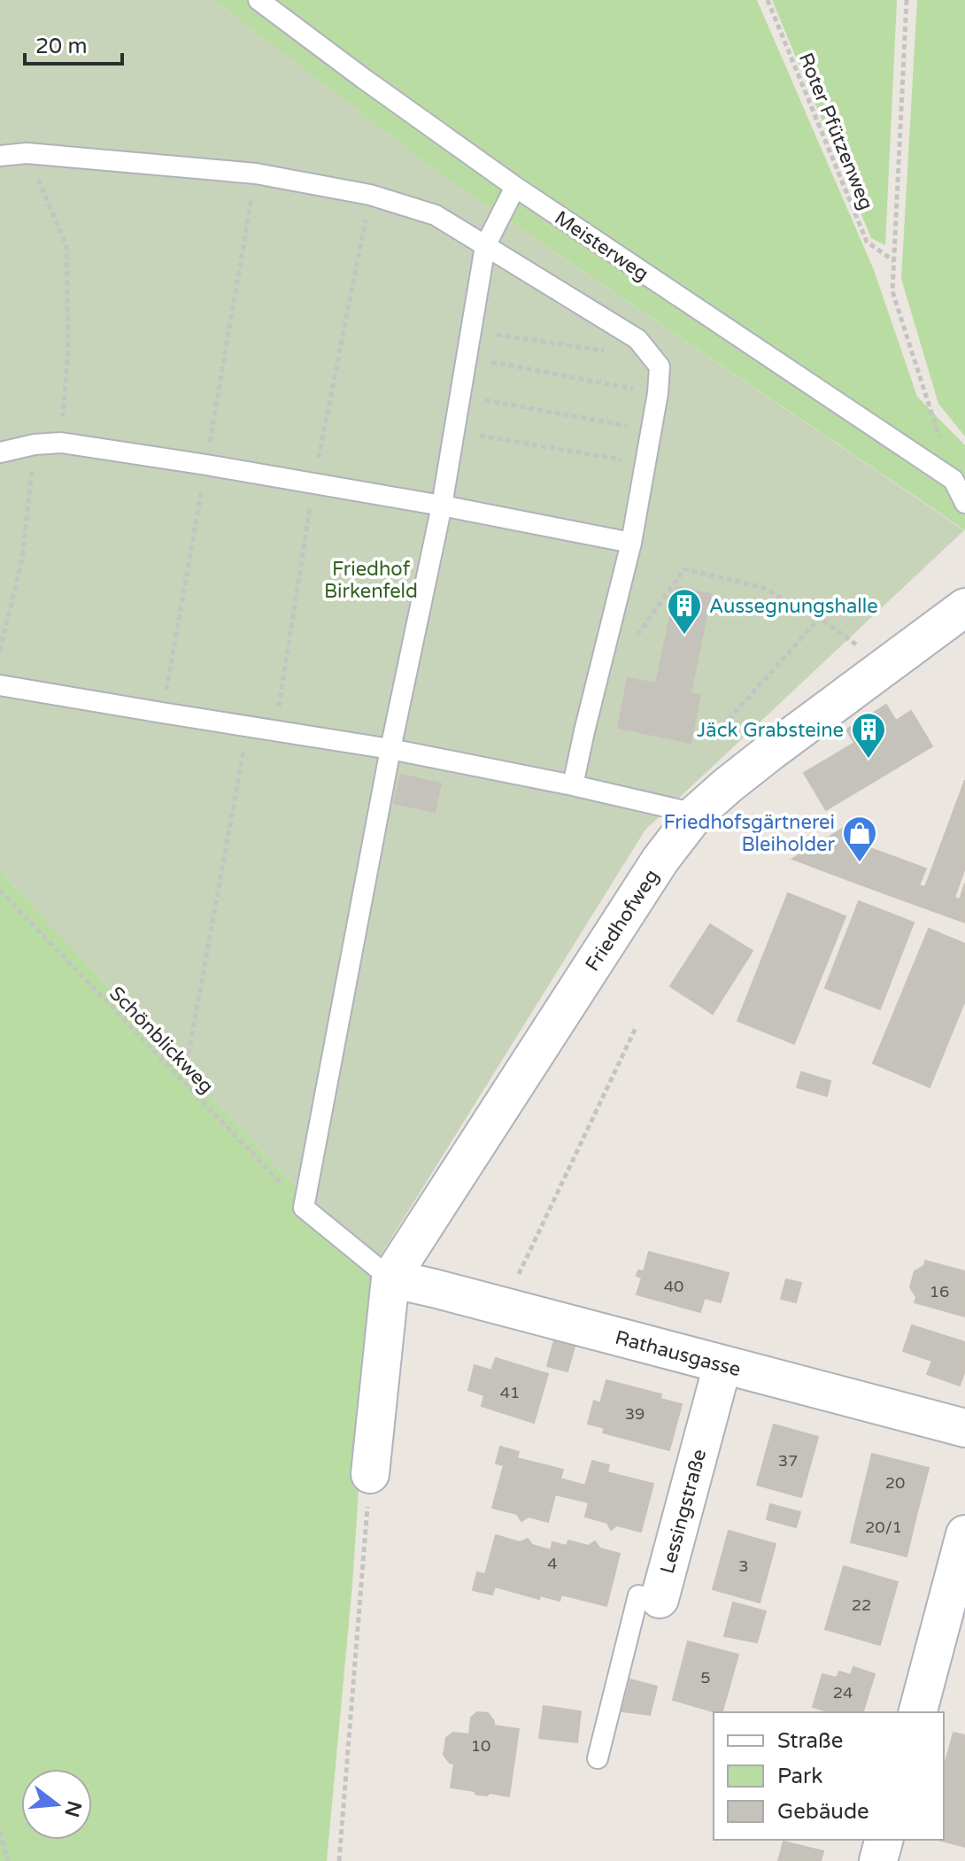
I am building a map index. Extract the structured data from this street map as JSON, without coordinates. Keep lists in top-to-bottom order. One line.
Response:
{"streets":{"street":["Friedhofweg","Rathausgasse","Lessingstraße"],"lane":["Meisterweg"],"path":["Roter Pfützenweg","Schönblickweg"]},"crossings":[["Friedhofweg","Rathausgasse"],["Rathausgasse","Lessingstraße"]],"parks":["Friedhof Birkenfeld"],"places":{"building":["Aussegnungshalle","Jäck Grabsteine"],"shop":["Friedhofsgärtnerei Bleiholder"]},"house_numbers":["40","16","41","39","37","20","20/1","4","3","22","5","24","10"],"legend":["Straße","Park","Gebäude"],"scale_bar":"20 m","north":"right"}
